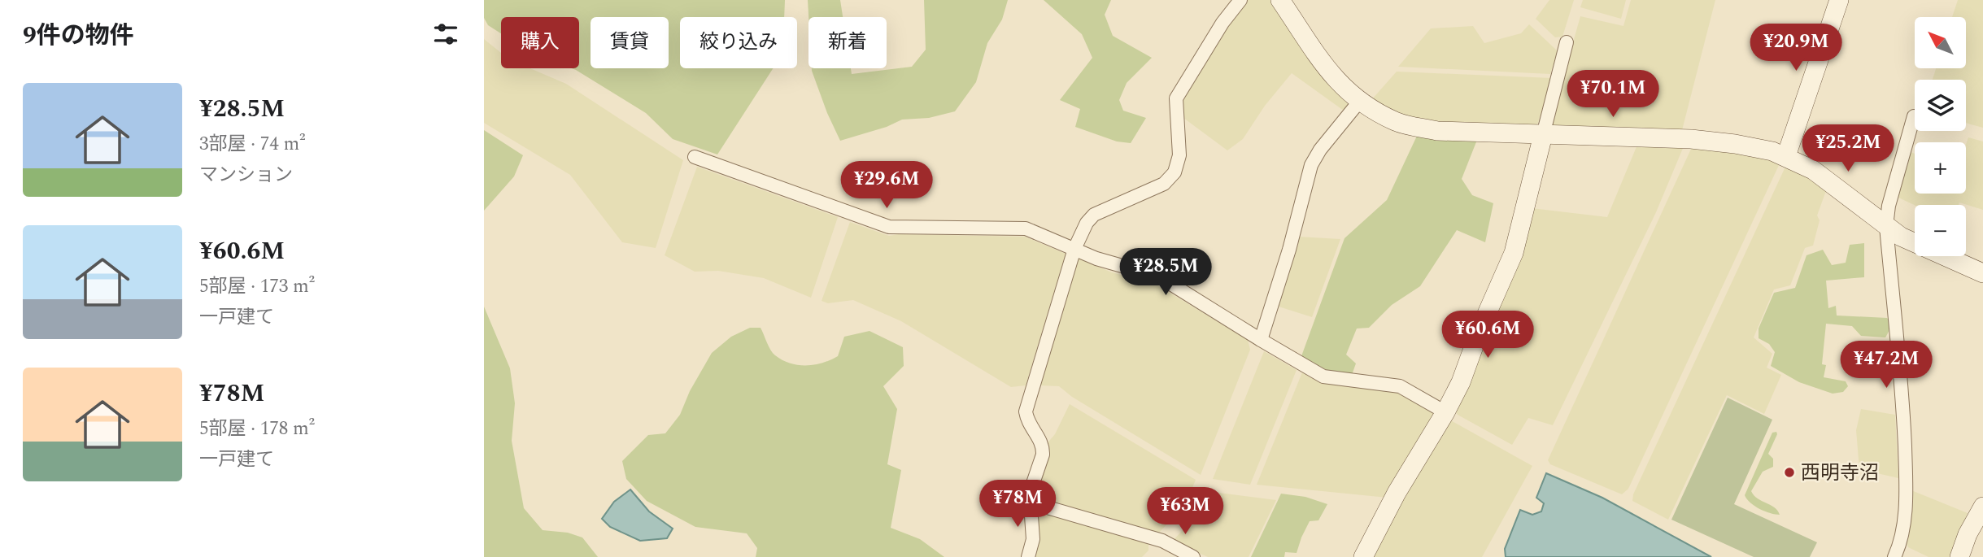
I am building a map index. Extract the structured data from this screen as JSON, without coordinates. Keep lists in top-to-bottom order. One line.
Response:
{"places":["西明寺沼"],"north":"top left","page":{"heading":"9件の物件","map_buttons":["+","−"],"chip":["購入","賃貸","絞り込み","新着"],"price":["¥20.9M","¥70.1M","¥25.2M","¥29.6M","¥28.5M","¥60.6M","¥47.2M","¥78M","¥63M"],"list":[{"name":"¥28.5M","note":"3部屋 · 74 m² · マンション"},{"name":"¥60.6M","note":"5部屋 · 173 m² · 一戸建て"},{"name":"¥78M","note":"5部屋 · 178 m² · 一戸建て"}]}}
